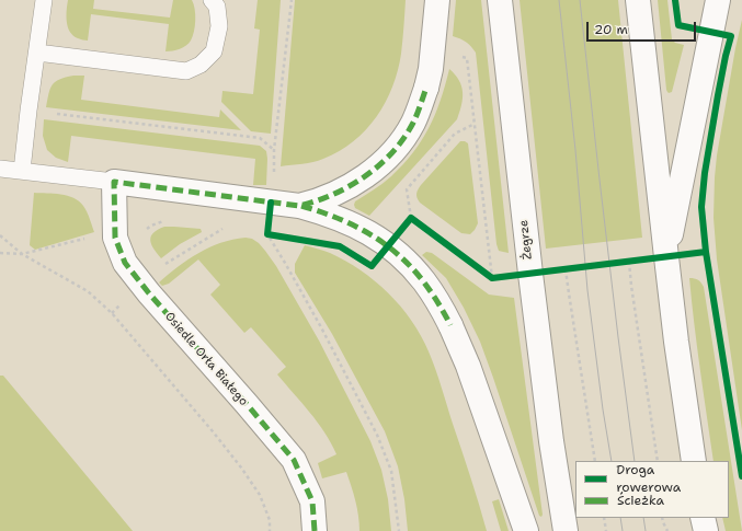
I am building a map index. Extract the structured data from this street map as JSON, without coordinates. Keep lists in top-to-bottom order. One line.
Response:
{"streets":{"street":["Żegrze","Osiedle Orła Białego"]},"legend":["Droga rowerowa","Ścieżka"],"scale_bar":"20 m"}
